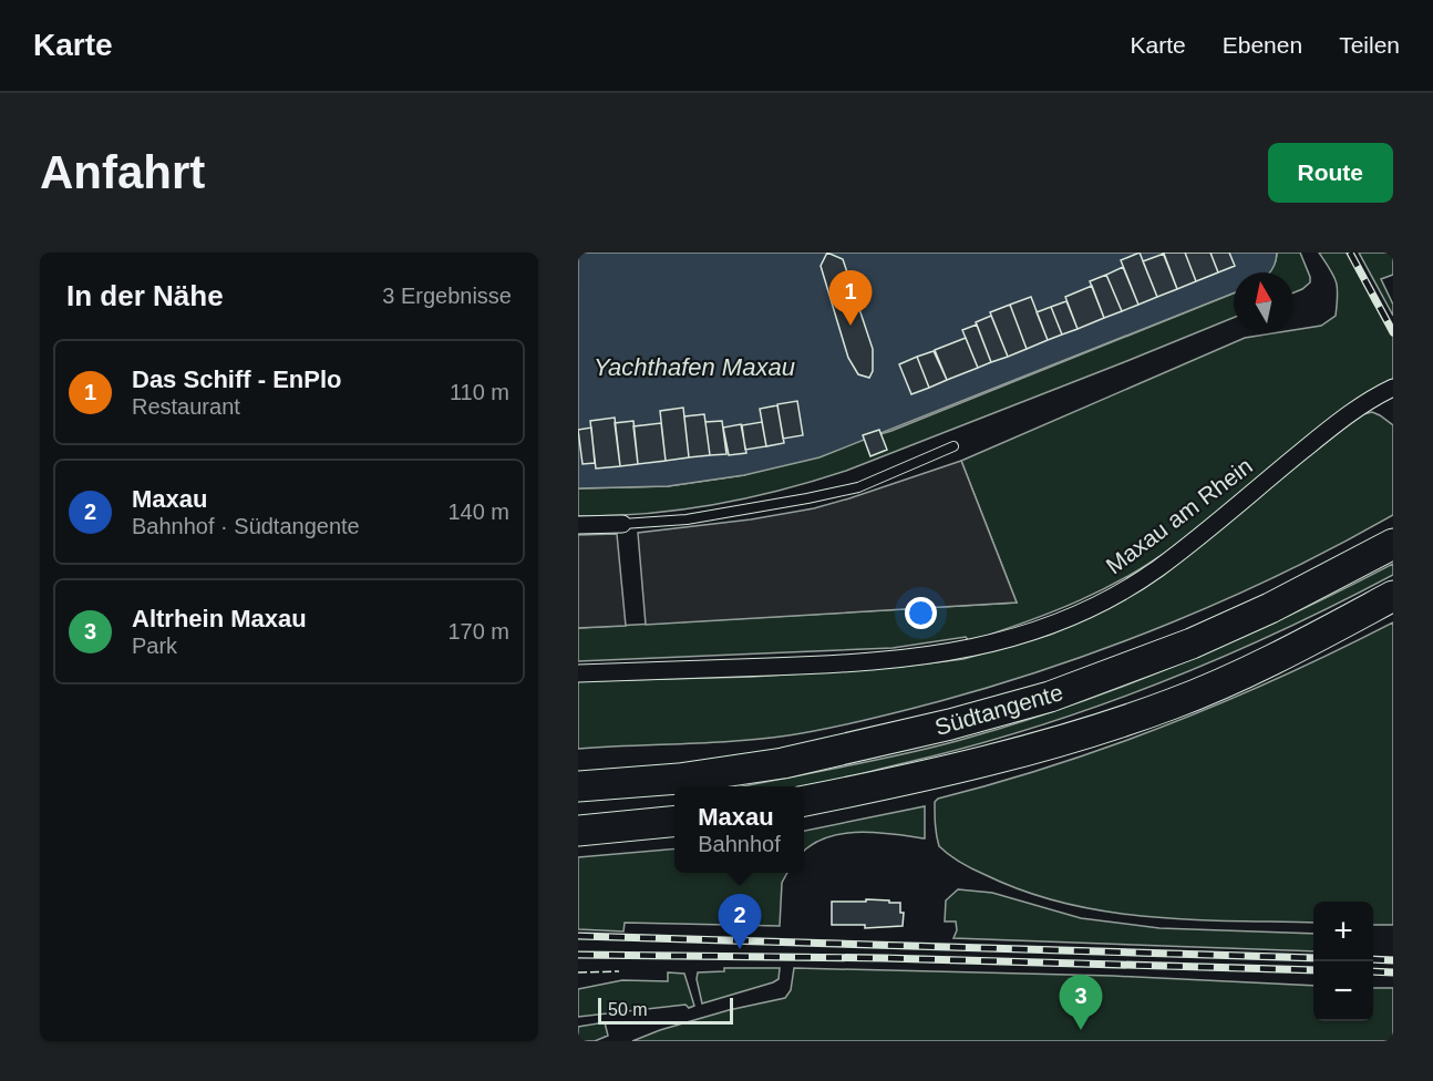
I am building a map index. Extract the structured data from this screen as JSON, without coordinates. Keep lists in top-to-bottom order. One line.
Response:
{"streets":{"highway":["Südtangente"],"street":["Maxau am Rhein"]},"water":["Yachthafen Maxau"],"scale_bar":"50 m","north":"top","page":{"header":"Karte","nav":["Karte","Ebenen","Teilen"],"buttons":"Route","title":"Anfahrt","heading":["In der Nähe","3 Ergebnisse"],"pins":["1","2","3"],"list":[{"mark":"1","name":"Das Schiff - EnPlo","note":"Restaurant","value":"110 m"},{"mark":"2","name":"Maxau","note":"Bahnhof · Südtangente","value":"140 m"},{"mark":"3","name":"Altrhein Maxau","note":"Park","value":"170 m"}],"popup":["Maxau","Bahnhof"],"map_buttons":["+","−"],"scale":"50 m"}}
